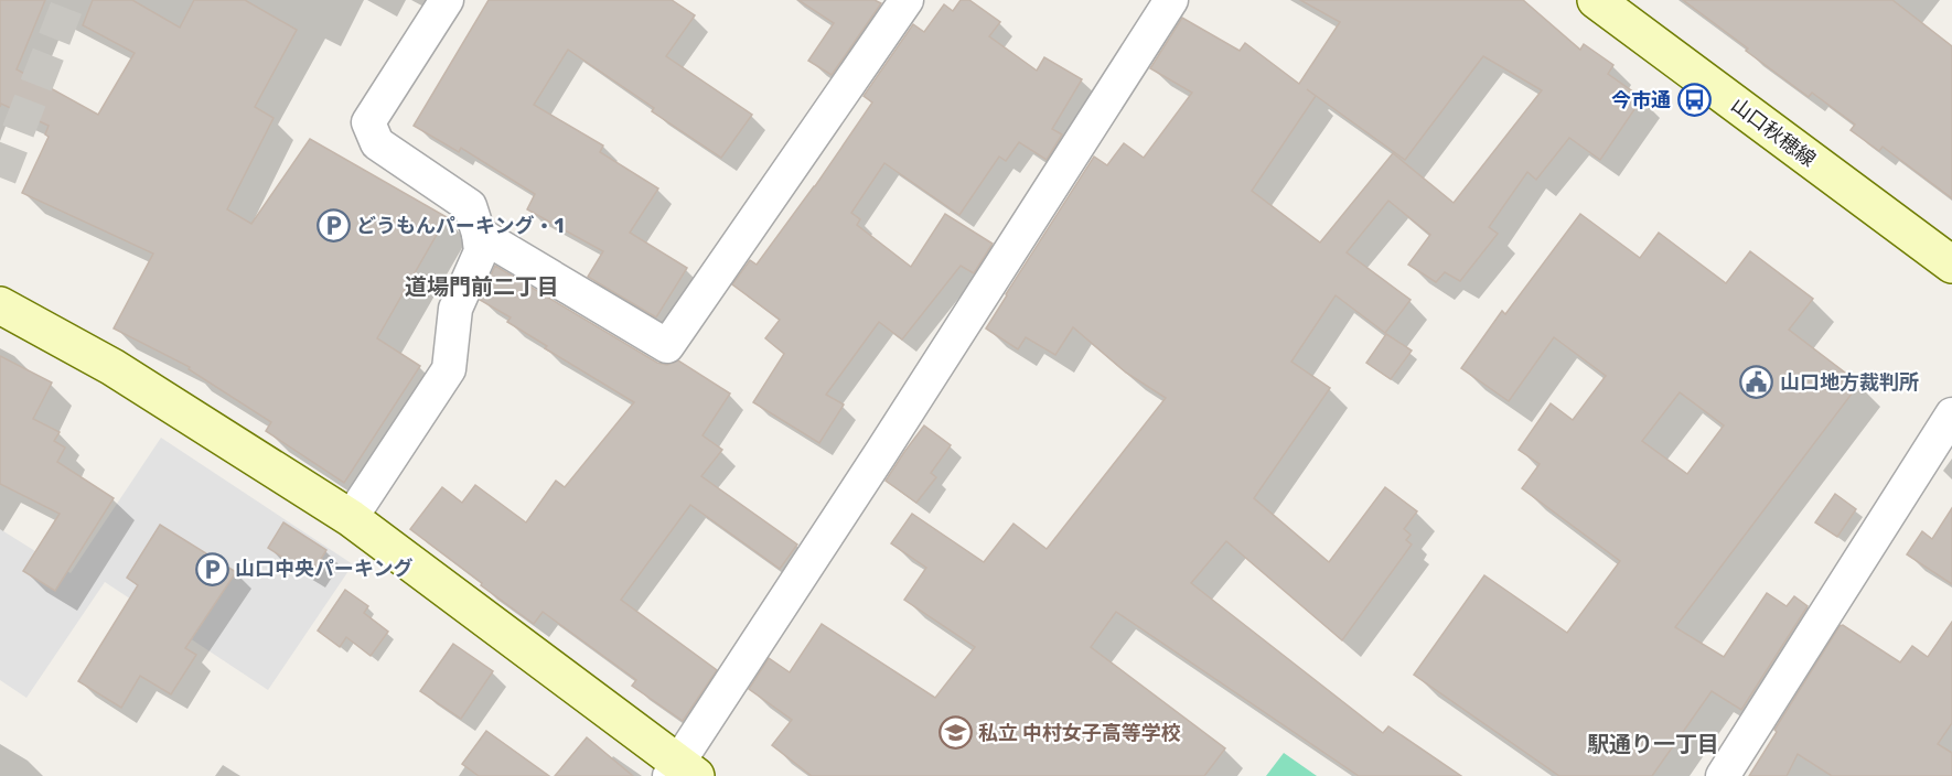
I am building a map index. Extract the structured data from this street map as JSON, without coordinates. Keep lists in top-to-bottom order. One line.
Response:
{"streets":{"street":["山口秋穂線"]},"districts":["道場門前二丁目","駅通り一丁目"],"places":{"bus stop":["今市通"],"parking":["どうもんパーキング・1","山口中央パーキング"],"public building":["山口地方裁判所"],"school or university":["私立 中村女子高等学校"]}}
